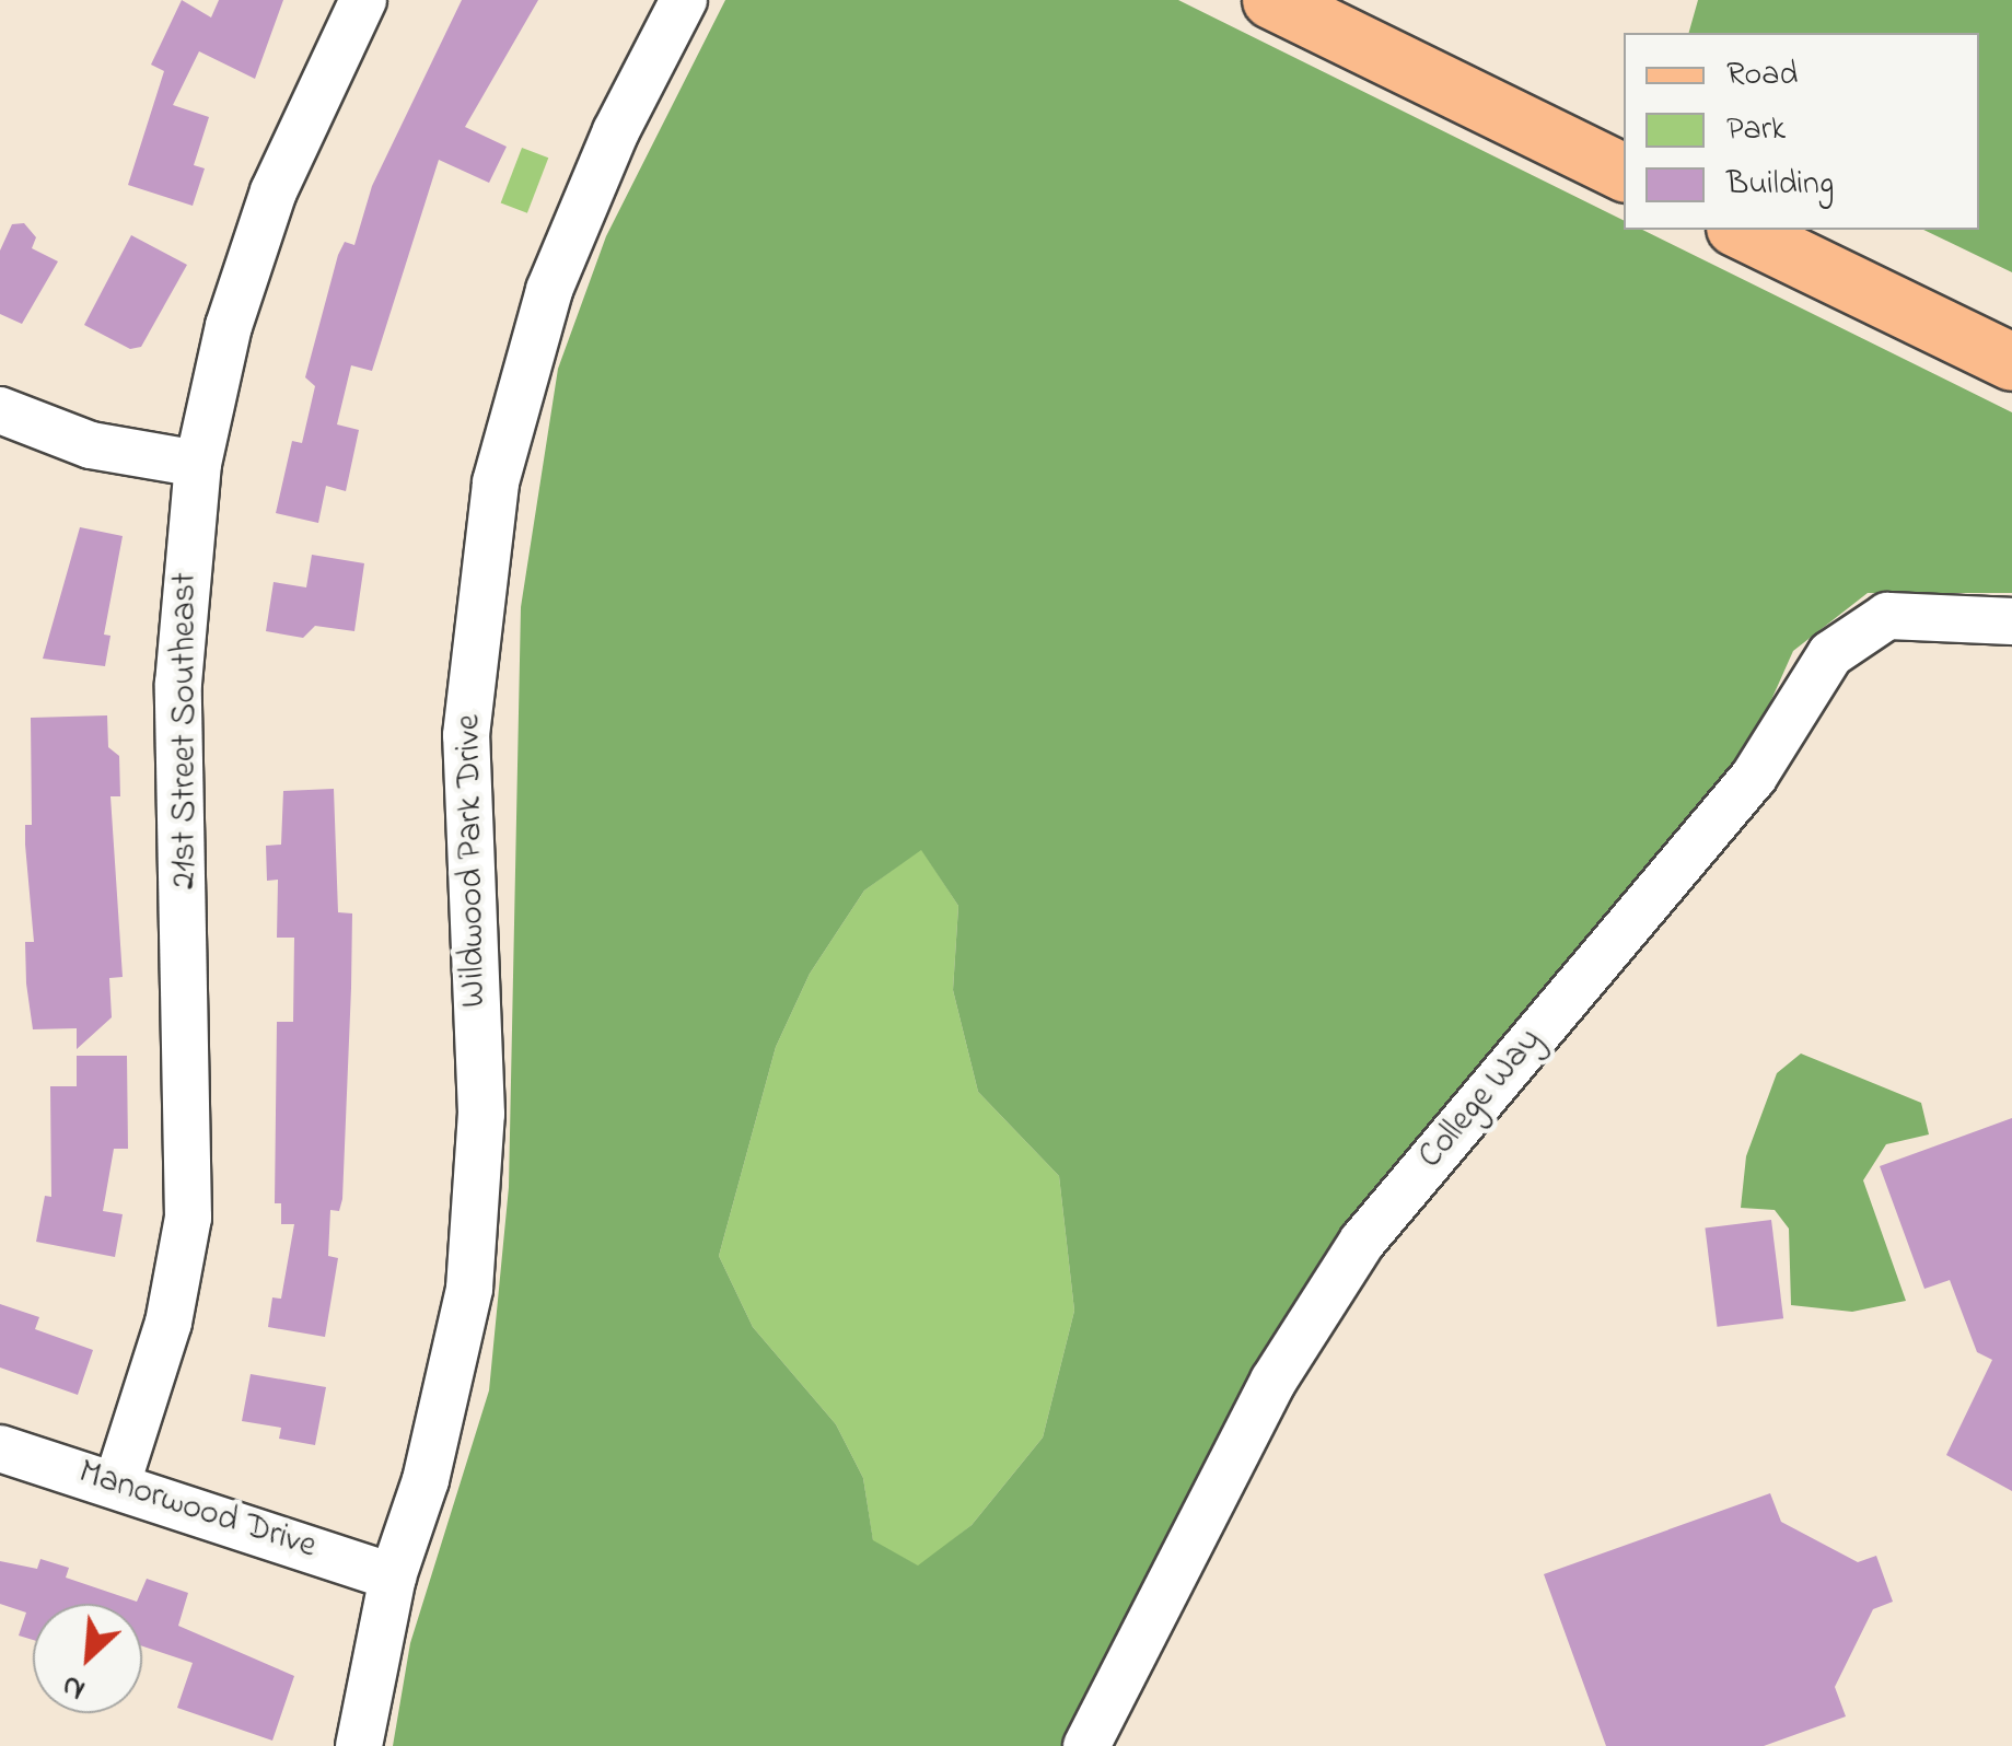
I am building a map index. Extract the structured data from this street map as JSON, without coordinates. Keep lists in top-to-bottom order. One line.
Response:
{"streets":{"street":["21st Street Southeast","Wildwood Park Drive","College Way","Manorwood Drive"]},"crossings":[["21st Street Southeast","Manorwood Drive"],["Wildwood Park Drive","Manorwood Drive"]],"legend":["Road","Park","Building"],"north":"bottom left"}
